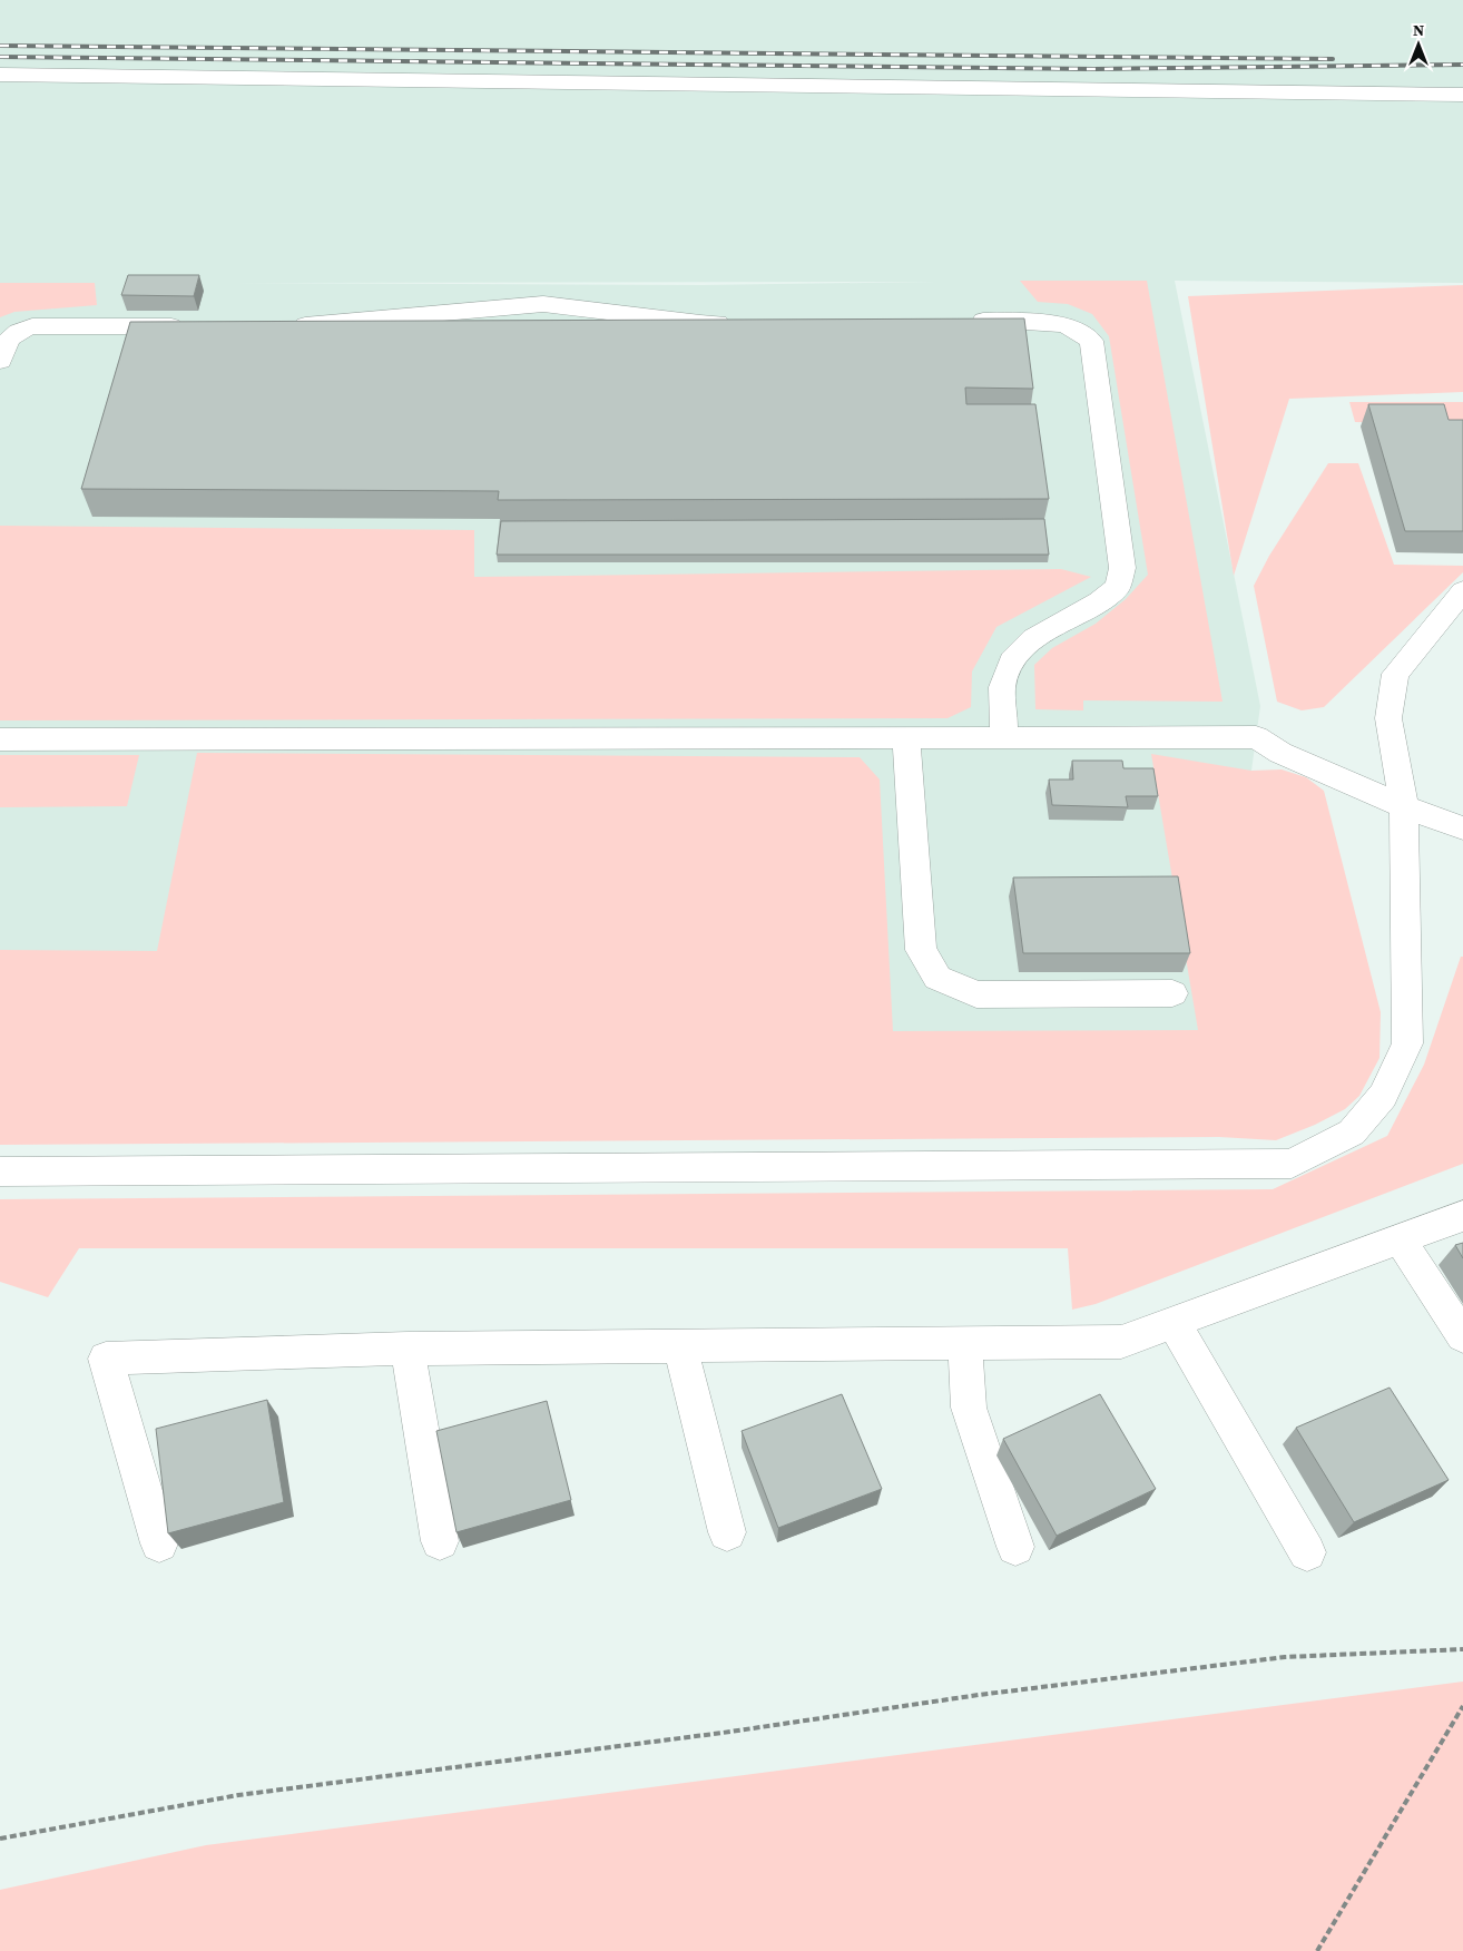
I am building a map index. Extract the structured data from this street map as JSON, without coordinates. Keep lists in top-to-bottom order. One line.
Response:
{"north":"top"}
